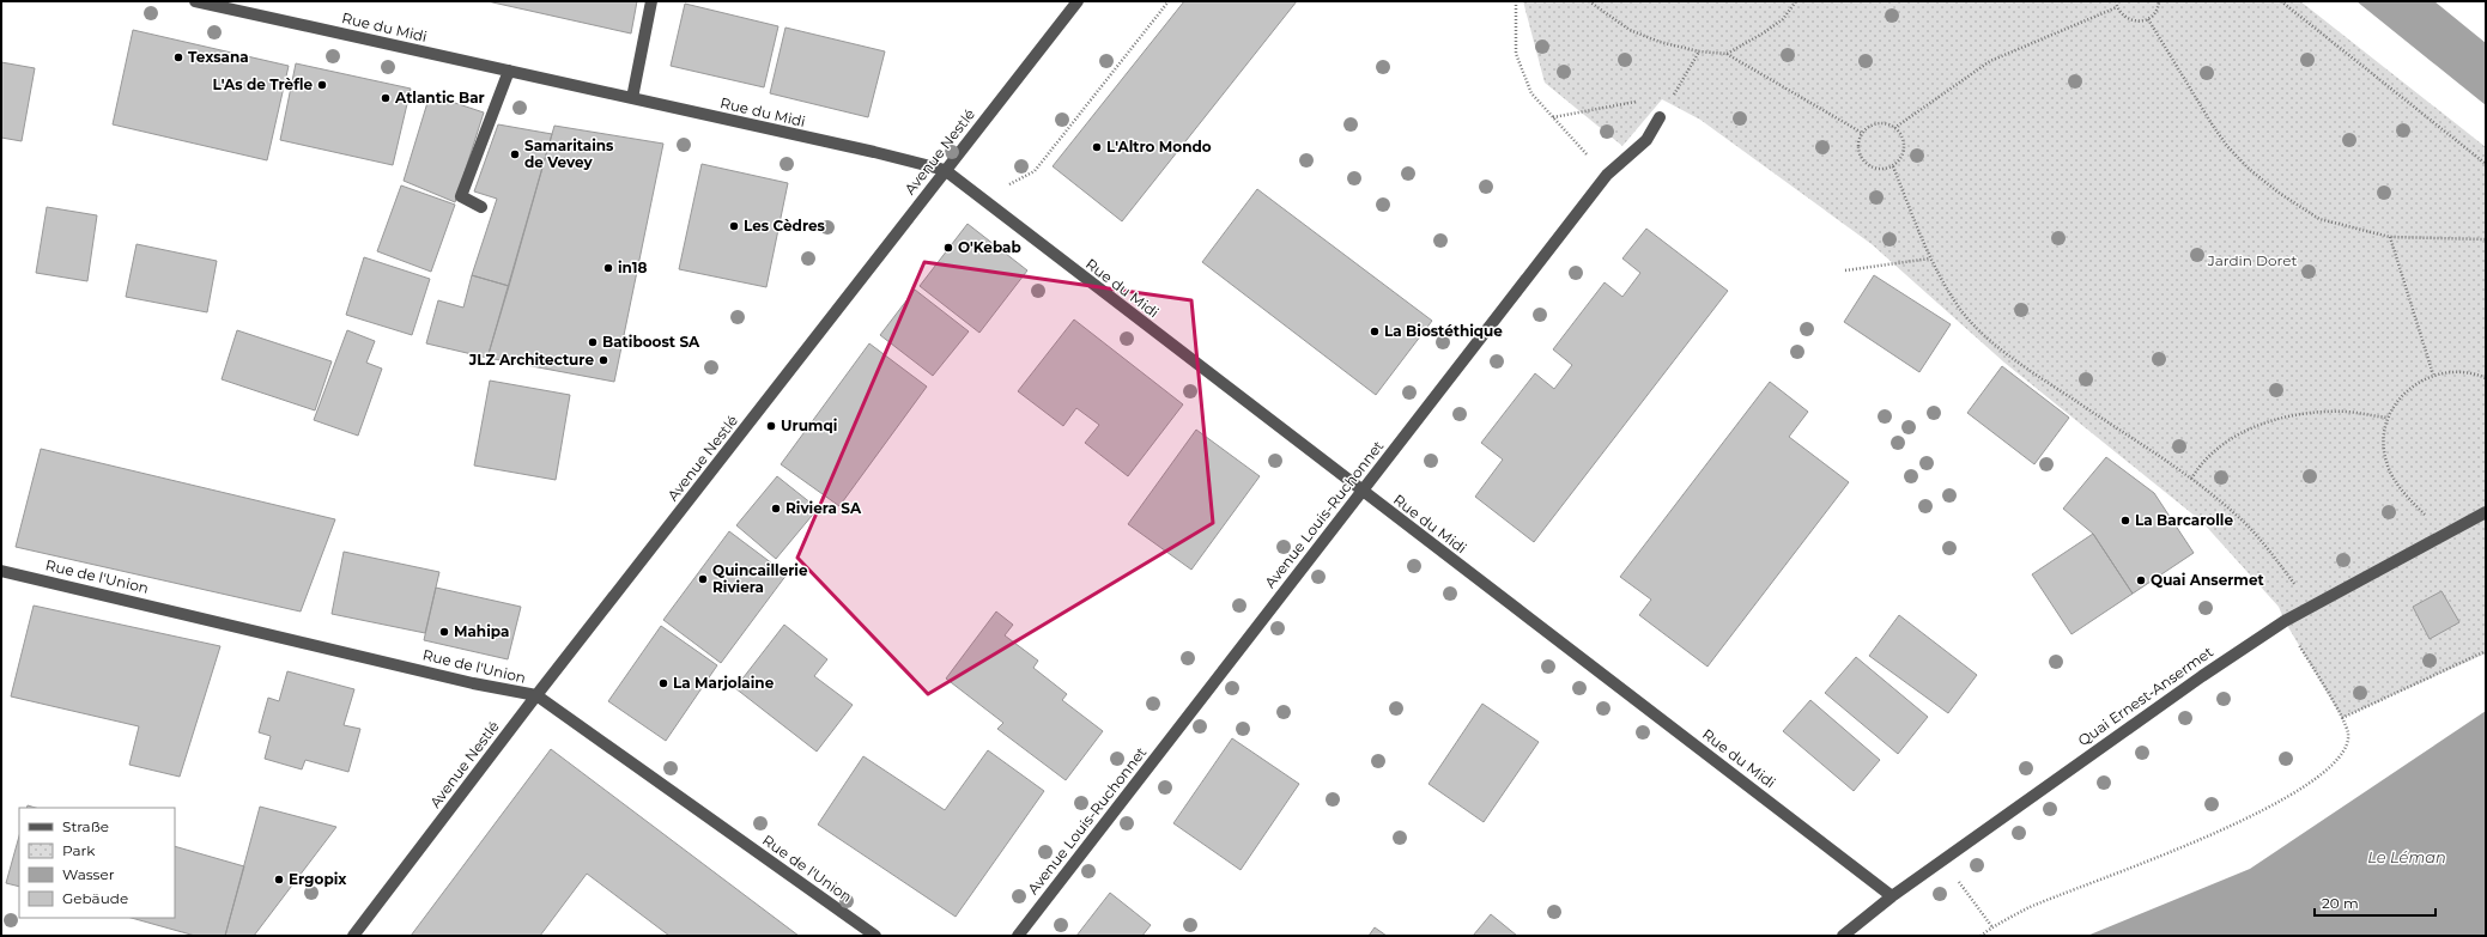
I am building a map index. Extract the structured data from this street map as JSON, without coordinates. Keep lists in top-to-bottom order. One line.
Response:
{"streets":{"street":["Rue du Midi","Avenue Nestlé","Avenue Louis-Ruchonnet","Rue de l'Union","Quai Ernest-Ansermet"]},"crossings":[["Rue du Midi","Avenue Nestlé"],["Rue du Midi","Avenue Louis-Ruchonnet"],["Rue du Midi","Quai Ernest-Ansermet"],["Avenue Nestlé","Rue de l'Union"]],"water":["Le Léman"],"parks":["Jardin Doret"],"places":["Texsana","L'As de Trèfle","Atlantic Bar","L'Altro Mondo","Samaritains de Vevey","Les Cèdres","O'Kebab","in18","La Biostéthique","Batiboost SA","JLZ Architecture","Urumqi","Riviera SA","La Barcarolle","Quincaillerie Riviera","Quai Ansermet","Mahipa","La Marjolaine","Ergopix"],"legend":["Straße","Park","Wasser","Gebäude"],"scale_bar":"20 m"}
